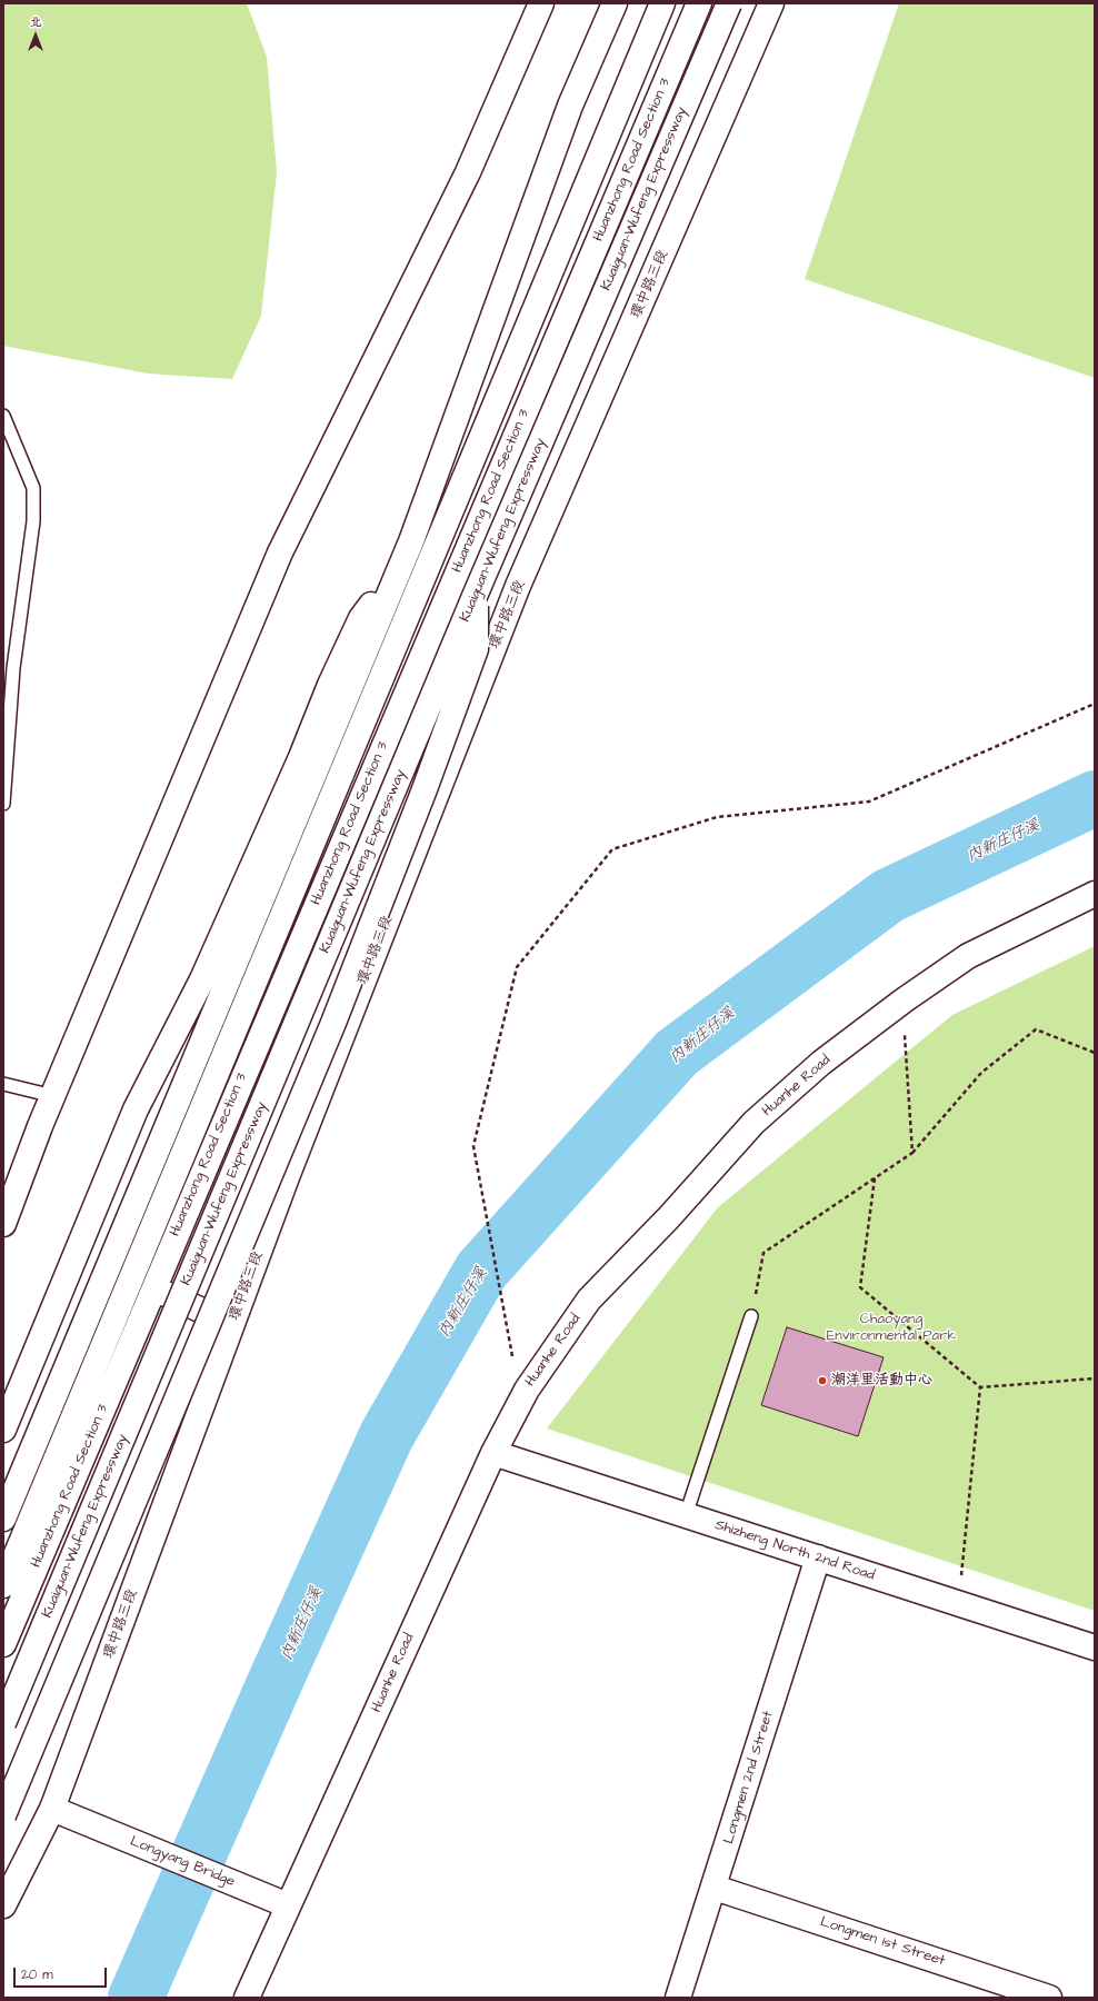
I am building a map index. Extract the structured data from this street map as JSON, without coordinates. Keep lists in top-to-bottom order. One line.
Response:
{"streets":{"main road":["Huanzhong Road Section 3","Kuaiguan-Wufeng Expressway","環中路三段","Huanhe Road","Shizheng North 2nd Road","Longmen 2nd Street","Longyang Bridge","Longmen 1st Street"]},"crossings":[["環中路三段","Longyang Bridge"],["Huanhe Road","Shizheng North 2nd Road"],["Huanhe Road","Longyang Bridge"],["Shizheng North 2nd Road","Longmen 2nd Street"],["Longmen 2nd Street","Longmen 1st Street"]],"water":["內新庄仔溪"],"parks":["Chaoyang Environmental Park"],"places":["潮洋里活動中心"],"scale_bar":"20 m","north":"top"}
